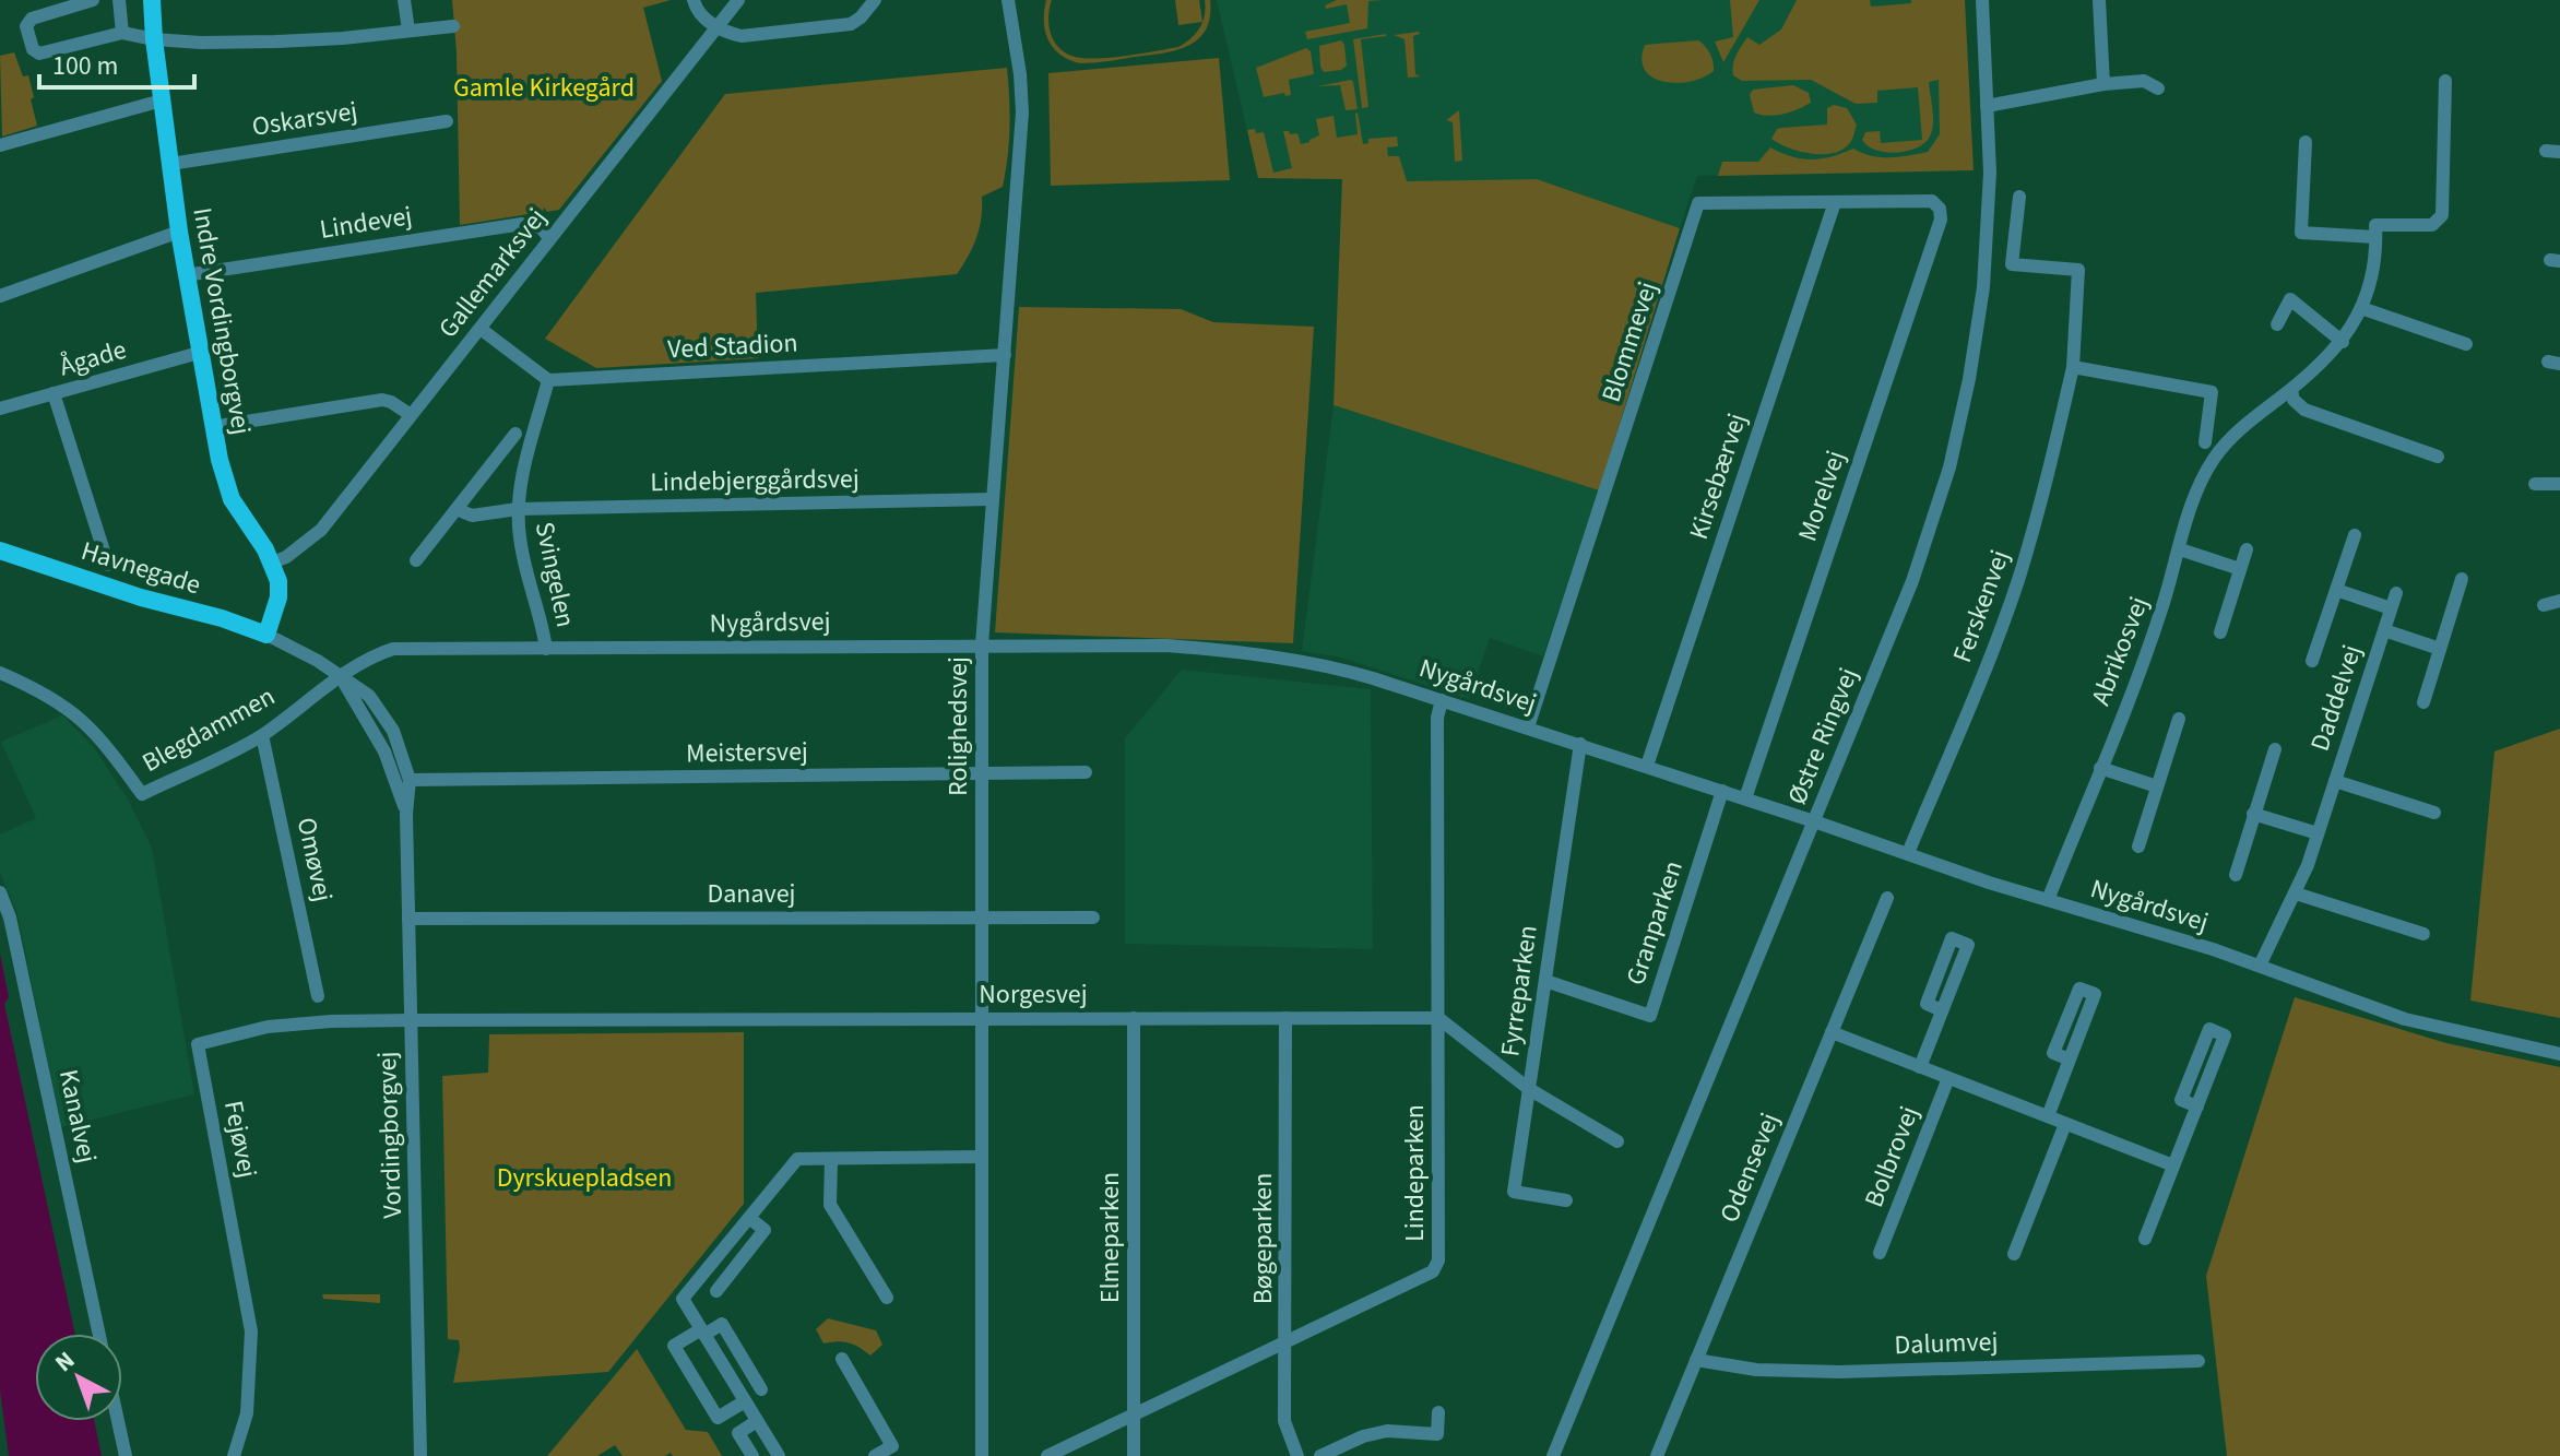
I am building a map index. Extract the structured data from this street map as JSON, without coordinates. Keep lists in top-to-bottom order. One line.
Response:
{"streets":{"main road":["Indre Vordingborgvej","Havnegade"],"street":["Oskarsvej","Lindevej","Gallemarksvej","Blommevej","Ved Stadion","Ågade","Kirsebærvej","Lindebjerggårdsvej","Morelvej","Svingelen","Ferskenvej","Nygårdsvej","Abrikosvej","Daddelvej","Rolighedsvej","Blegdammen","Østre Ringvej","Meistersvej","Omøvej","Danavej","Granparken","Fyrreparken","Norgesvej","Kanalvej","Vordingborgvej","Fejøvej","Bolbrovej","Odensevej","Lindeparken","Elmeparken","Bøgeparken","Dalumvej"]},"crossings":[["Oskarsvej","Indre Vordingborgvej"],["Lindevej","Gallemarksvej"],["Lindevej","Indre Vordingborgvej"],["Gallemarksvej","Indre Vordingborgvej"],["Indre Vordingborgvej","Ågade"],["Indre Vordingborgvej","Havnegade"],["Indre Vordingborgvej","Vordingborgvej"],["Blommevej","Kirsebærvej"],["Blommevej","Morelvej"],["Blommevej","Nygårdsvej"],["Ved Stadion","Svingelen"],["Ved Stadion","Rolighedsvej"],["Kirsebærvej","Nygårdsvej"],["Lindebjerggårdsvej","Svingelen"],["Lindebjerggårdsvej","Rolighedsvej"],["Morelvej","Nygårdsvej"],["Havnegade","Vordingborgvej"],["Svingelen","Nygårdsvej"],["Ferskenvej","Nygårdsvej"],["Nygårdsvej","Abrikosvej"],["Nygårdsvej","Daddelvej"],["Nygårdsvej","Rolighedsvej"],["Nygårdsvej","Blegdammen"],["Nygårdsvej","Østre Ringvej"],["Nygårdsvej","Granparken"],["Nygårdsvej","Fyrreparken"],["Nygårdsvej","Vordingborgvej"],["Nygårdsvej","Lindeparken"],["Rolighedsvej","Meistersvej"],["Rolighedsvej","Danavej"],["Rolighedsvej","Norgesvej"],["Blegdammen","Omøvej"],["Blegdammen","Vordingborgvej"],["Meistersvej","Vordingborgvej"],["Danavej","Vordingborgvej"],["Granparken","Fyrreparken"],["Norgesvej","Vordingborgvej"],["Norgesvej","Fejøvej"],["Norgesvej","Lindeparken"],["Norgesvej","Elmeparken"],["Norgesvej","Bøgeparken"],["Vordingborgvej","Fejøvej"],["Odensevej","Dalumvej"],["Lindeparken","Elmeparken"],["Lindeparken","Bøgeparken"]],"parks":["Gamle Kirkegård","Dyrskuepladsen"],"scale_bar":"100 m","north":"top left"}
